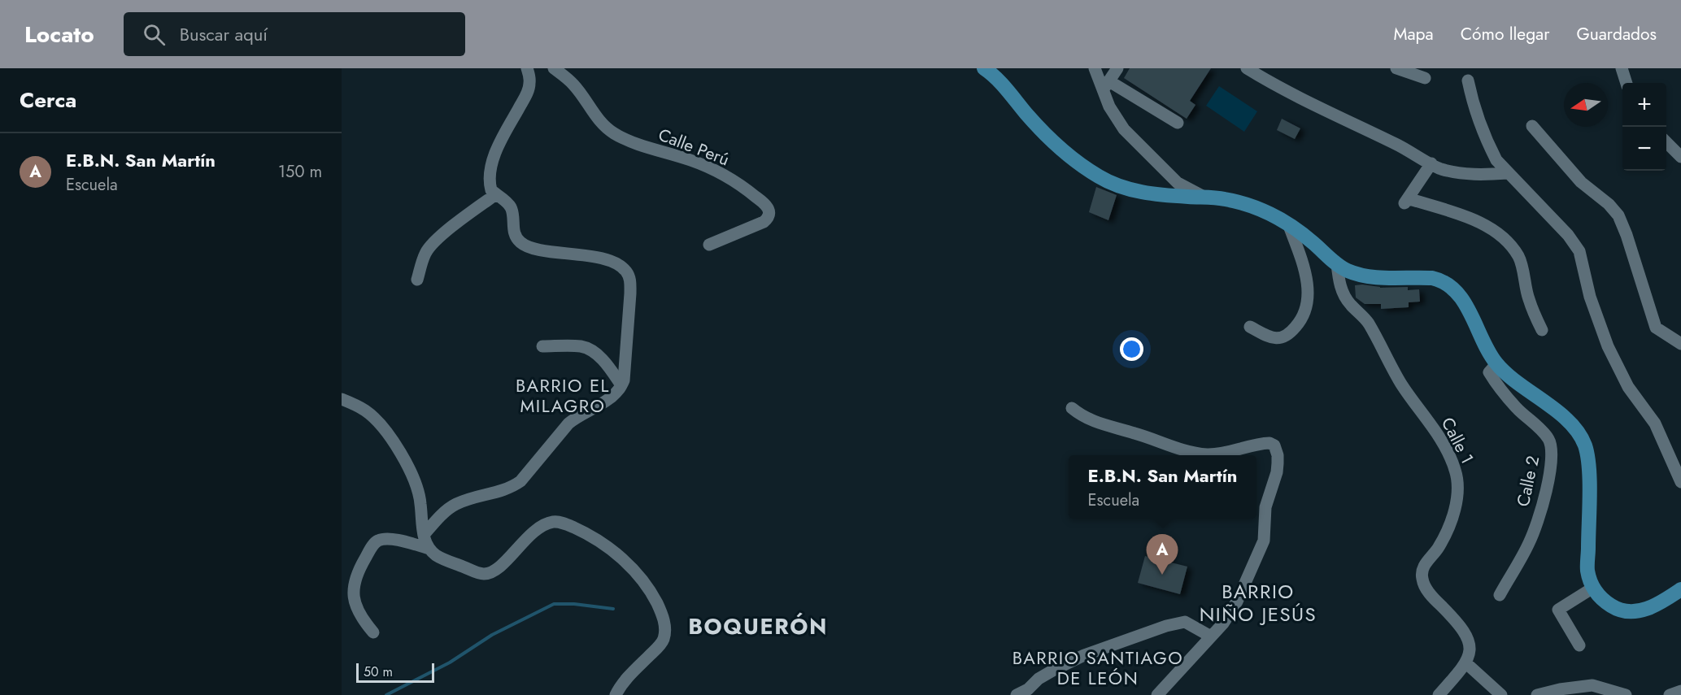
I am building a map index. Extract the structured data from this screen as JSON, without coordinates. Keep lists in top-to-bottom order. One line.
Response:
{"streets":{"street":["Calle Perú","Calle 1","Calle 2"]},"districts":["BARRIO EL MILAGRO","BARRIO NIÑO JESÚS","BOQUERÓN","BARRIO SANTIAGO DE LEÓN"],"scale_bar":"50 m","north":"left","page":{"header":"Locato","search":"Buscar aquí","nav":["Mapa","Cómo llegar","Guardados"],"heading":"Cerca","map_buttons":["+","−"],"list":[{"mark":"A","name":"E.B.N. San Martín","note":"Escuela","value":"150 m"}],"popup":["E.B.N. San Martín","Escuela"],"pins":"A","scale":"50 m"}}
